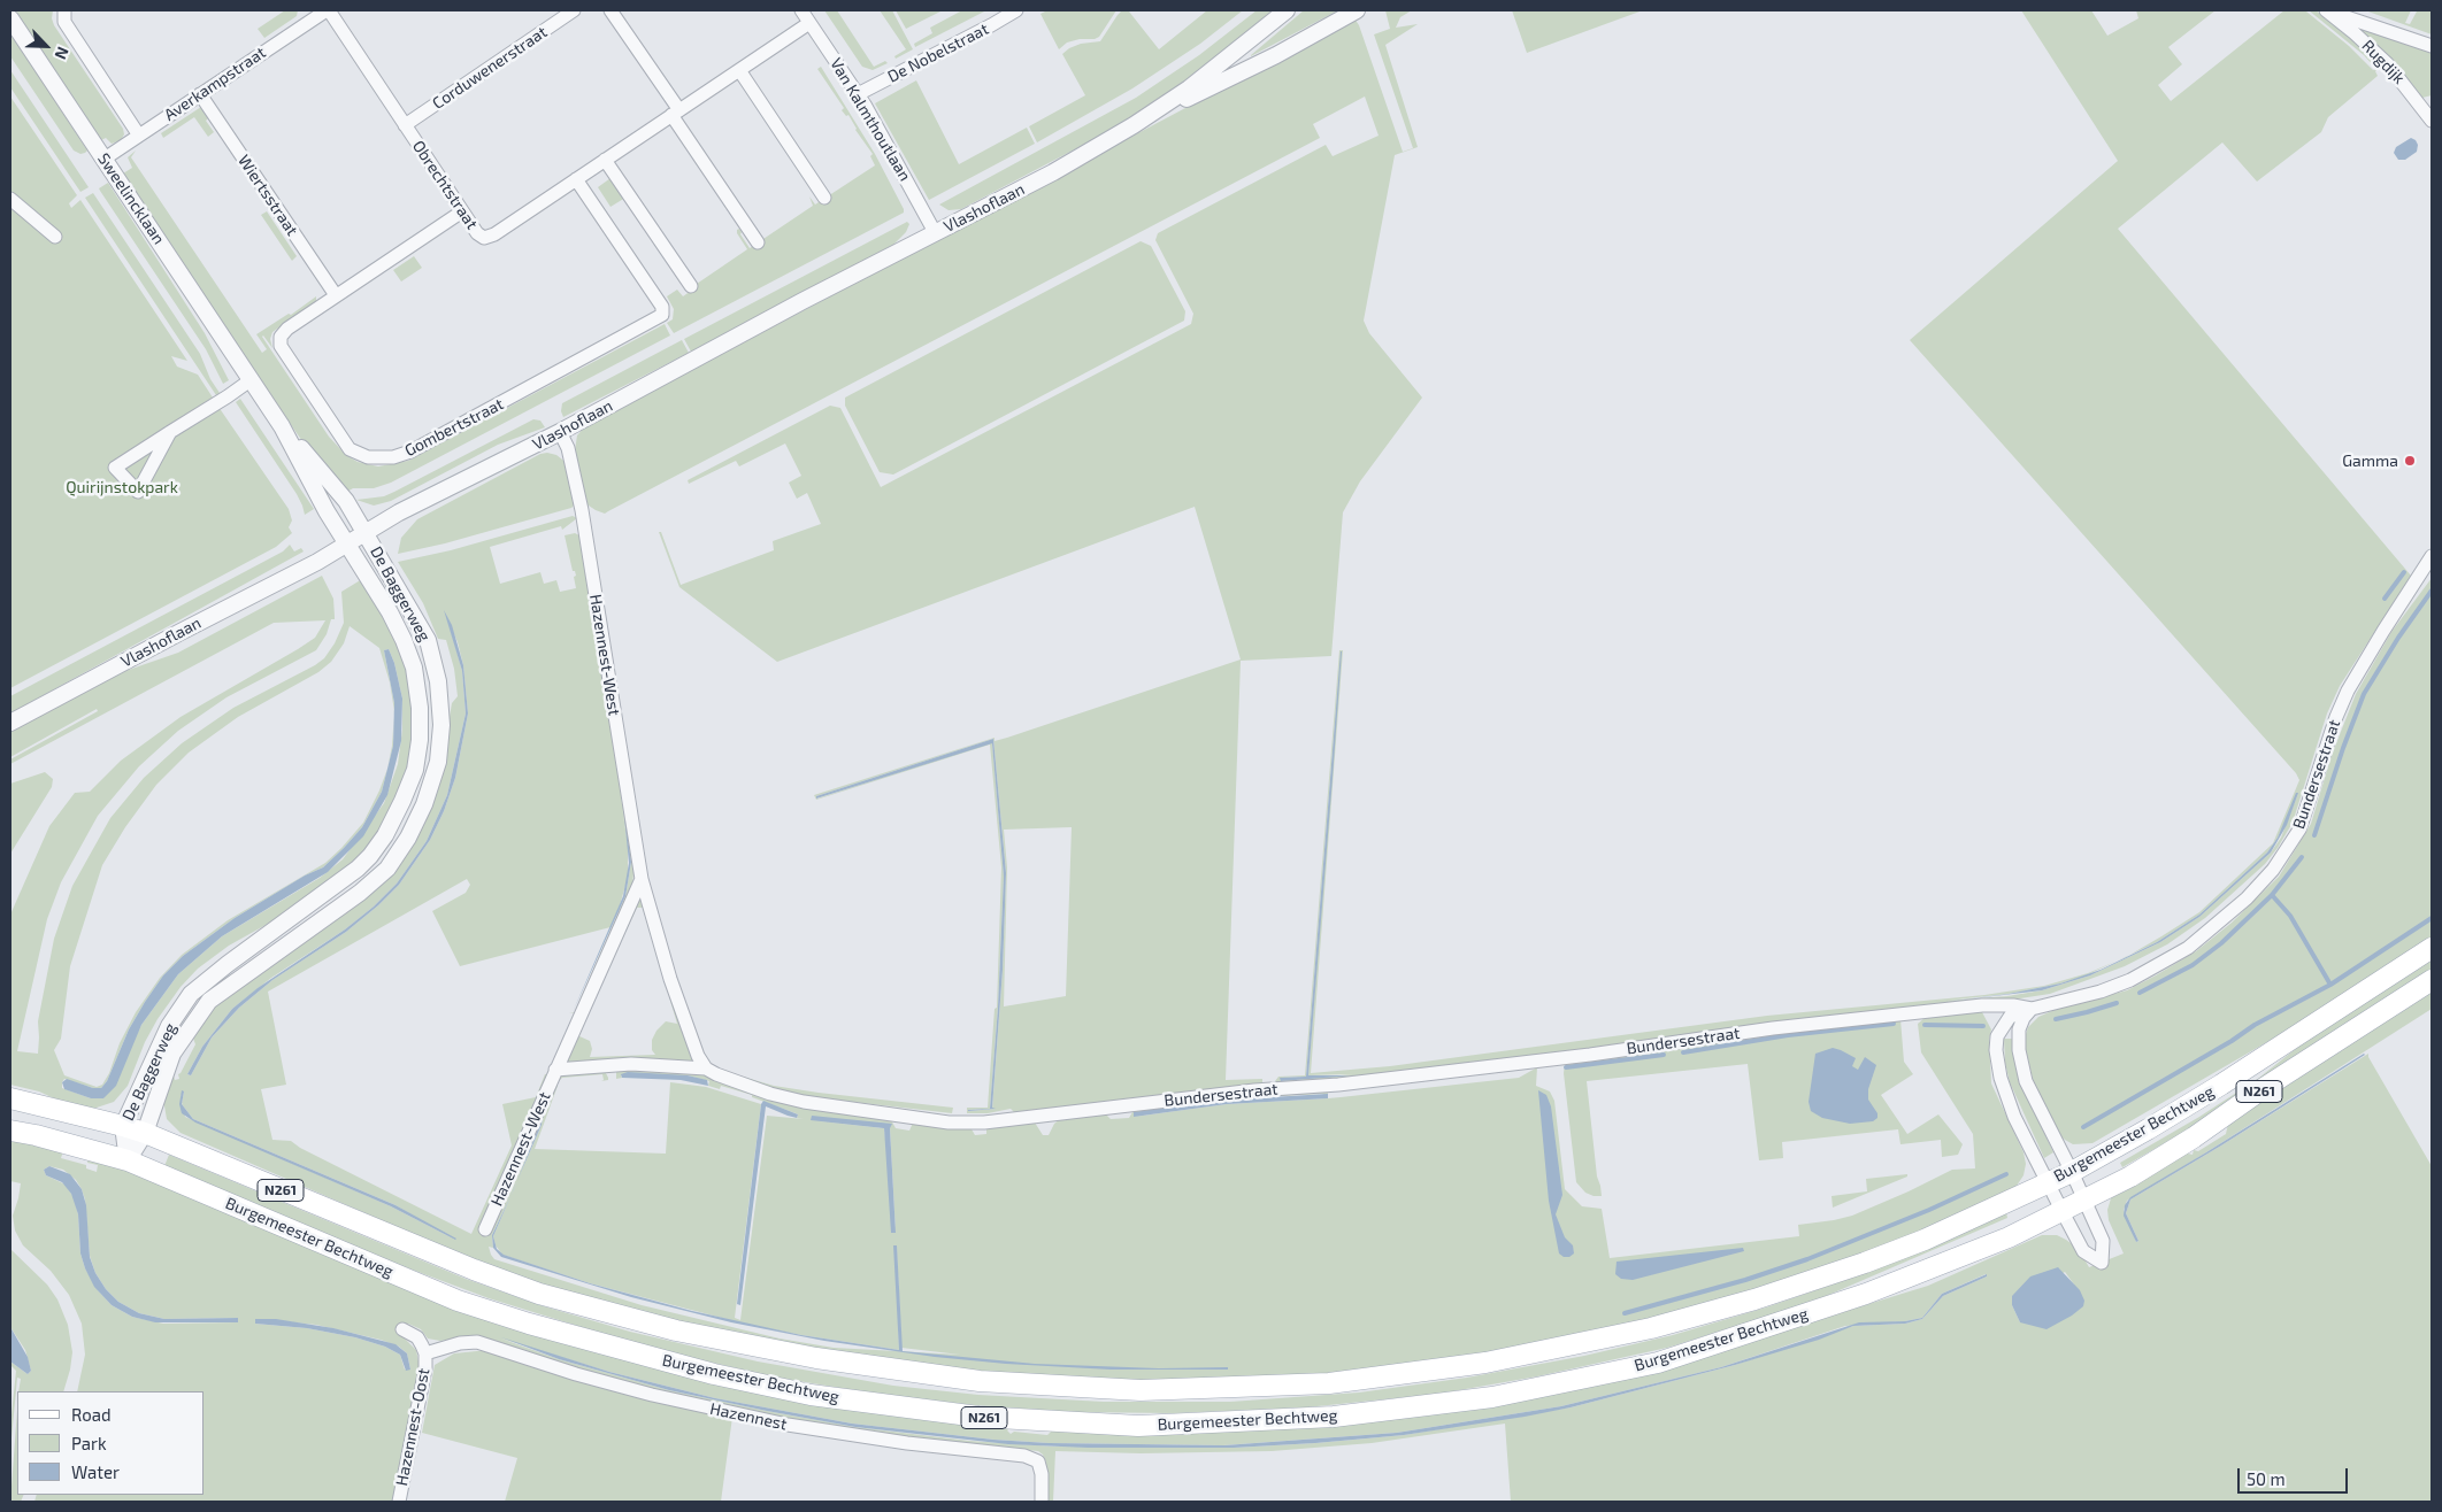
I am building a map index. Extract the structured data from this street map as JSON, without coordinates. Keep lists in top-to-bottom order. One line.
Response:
{"streets":{"main road":["N261","Burgemeester Bechtweg"],"street":["De Nobelstraat","Rugdijk","Corduwenerstraat","Averkampstraat","Van Kalmthoutlaan","Obrechtstraat","Wiertsstraat","Sweelincklaan","Vlashoflaan","Gombertstraat","De Baggerweg","Hazennest-West","Bundersestraat","Hazennest","Hazennest-Oost"]},"crossings":[["De Nobelstraat","Van Kalmthoutlaan"],["Corduwenerstraat","Obrechtstraat"],["Averkampstraat","Obrechtstraat"],["Averkampstraat","Wiertsstraat"],["Averkampstraat","Sweelincklaan"],["Van Kalmthoutlaan","Obrechtstraat"],["Van Kalmthoutlaan","Vlashoflaan"],["Obrechtstraat","Gombertstraat"],["Wiertsstraat","Gombertstraat"],["Sweelincklaan","Vlashoflaan"],["Sweelincklaan","De Baggerweg"],["Vlashoflaan","De Baggerweg"],["Vlashoflaan","Hazennest-West"],["De Baggerweg","Burgemeester Bechtweg"],["Hazennest-West","Bundersestraat"],["Hazennest","Hazennest-Oost"]],"parks":["Quirijnstokpark"],"places":["Gamma"],"legend":["Road","Park","Water"],"scale_bar":"50 m","north":"bottom right"}
